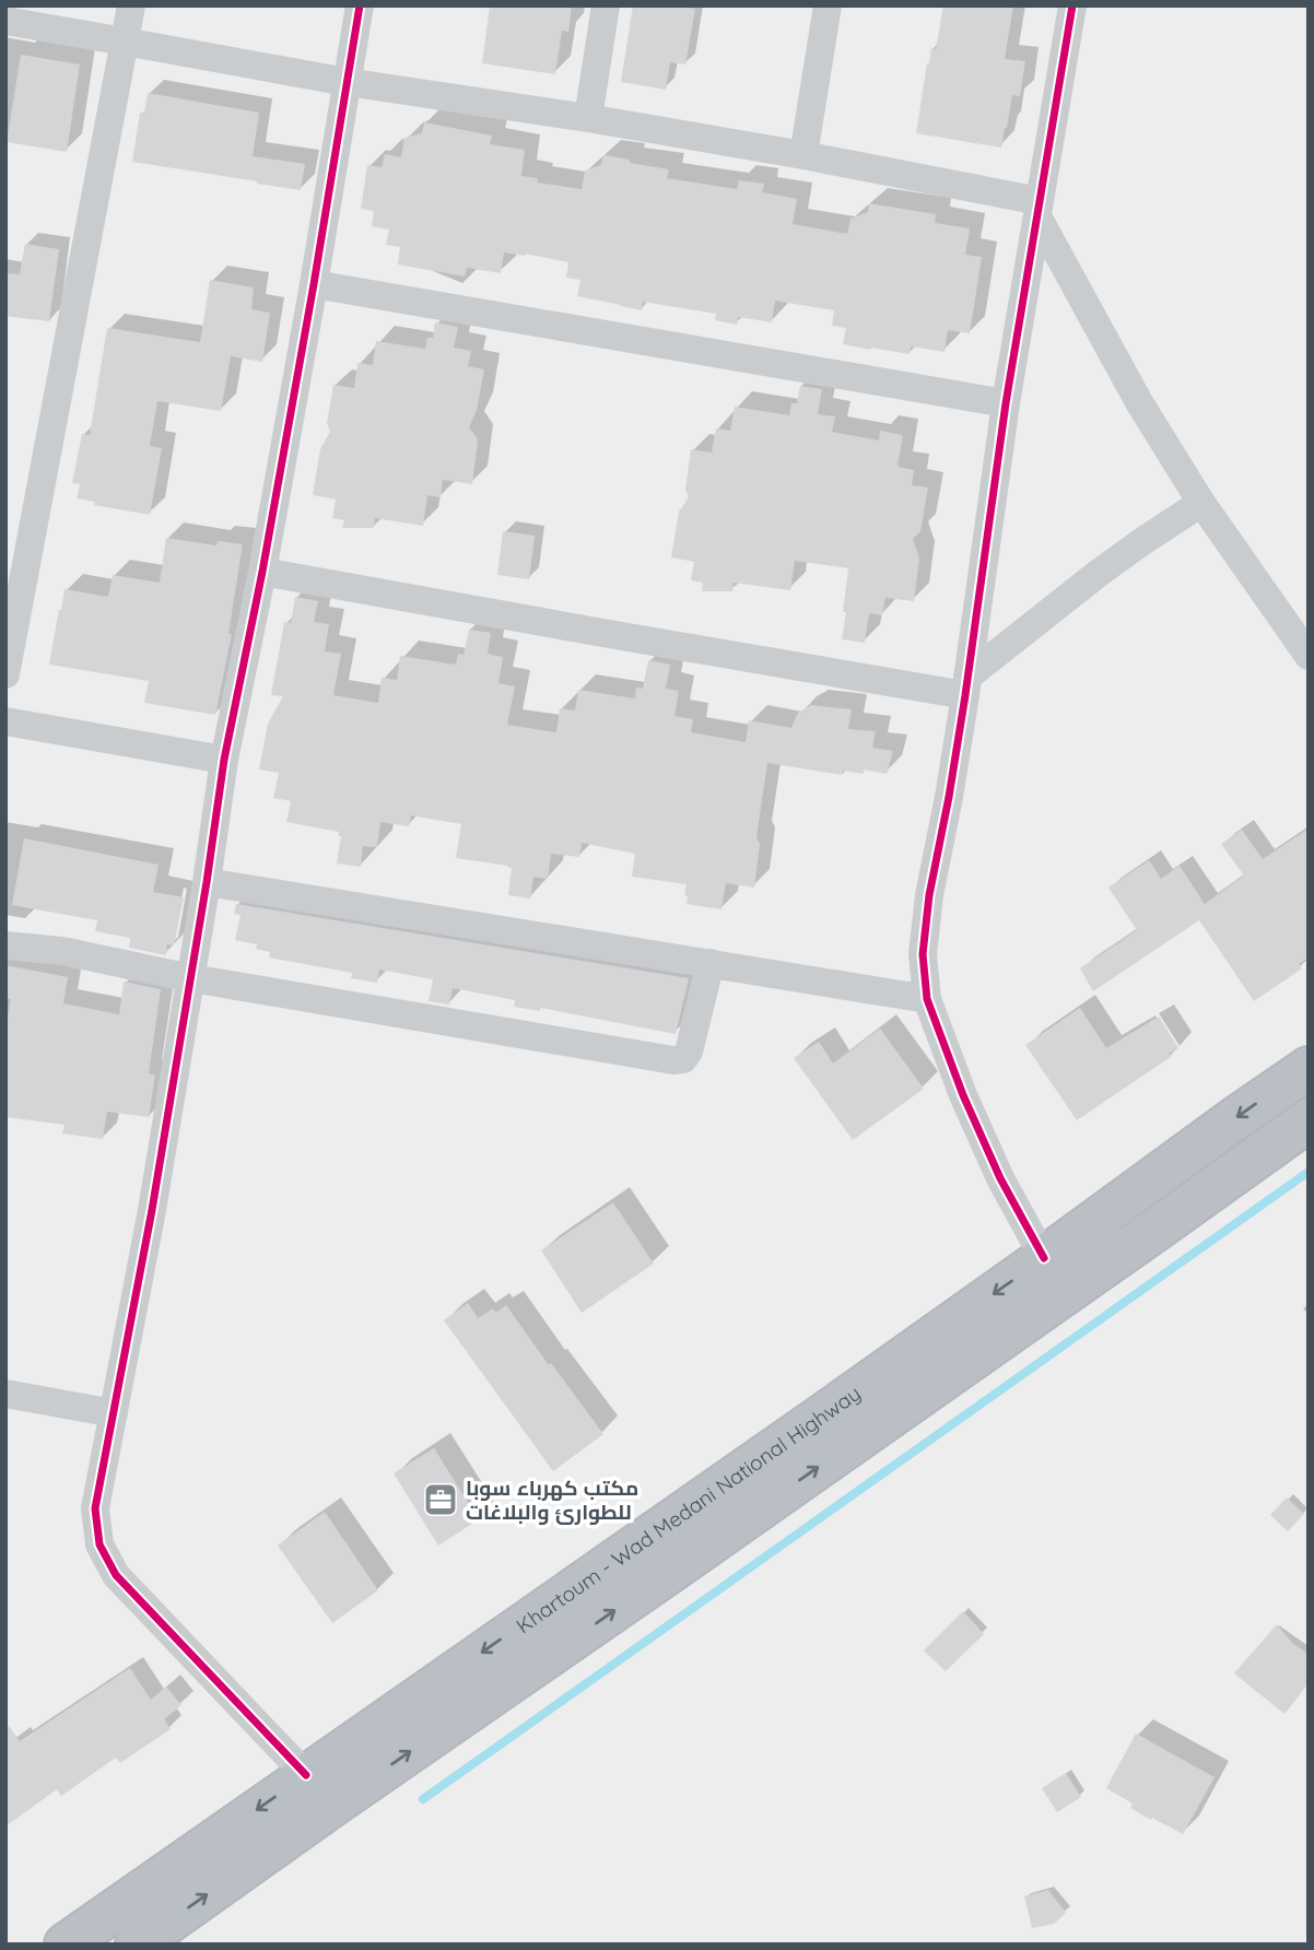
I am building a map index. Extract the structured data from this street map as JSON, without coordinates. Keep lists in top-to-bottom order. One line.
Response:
{"streets":{"highway":["Khartoum - Wad Medani National Highway"]},"places":{"office":["مكتب كهرباء سوبا للطوارئ والبلاغات"]}}
